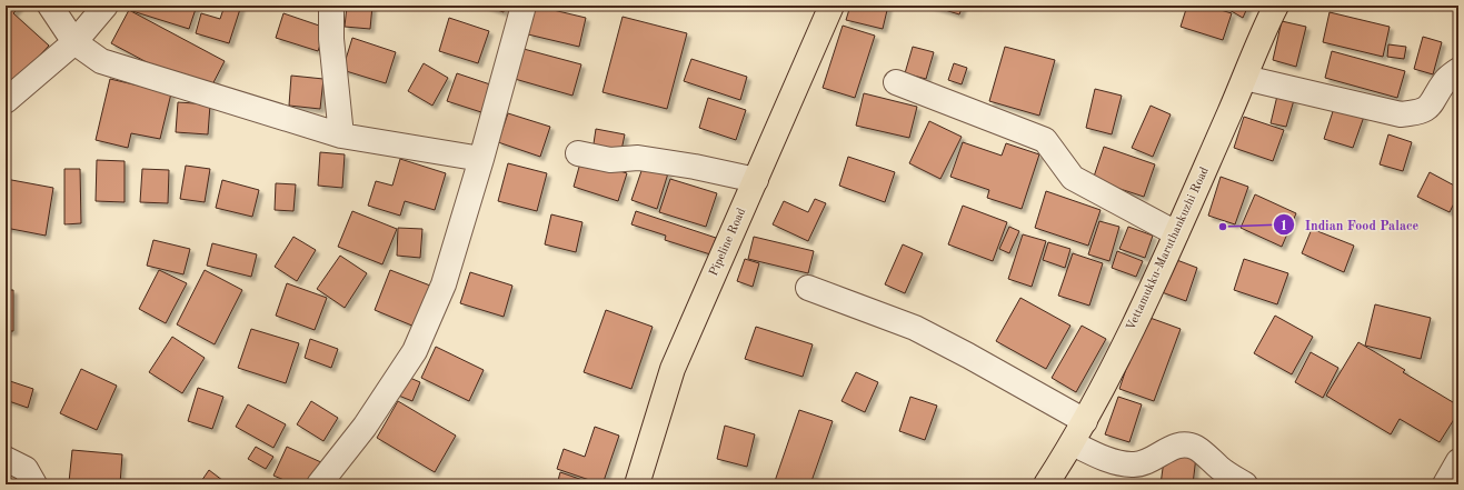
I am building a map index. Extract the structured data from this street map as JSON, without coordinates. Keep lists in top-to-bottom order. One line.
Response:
{"streets":{"main road":["Pipeline Road","Vettamukku-Maruthankuzhi Road"]},"places":["Indian Food Palace"]}
